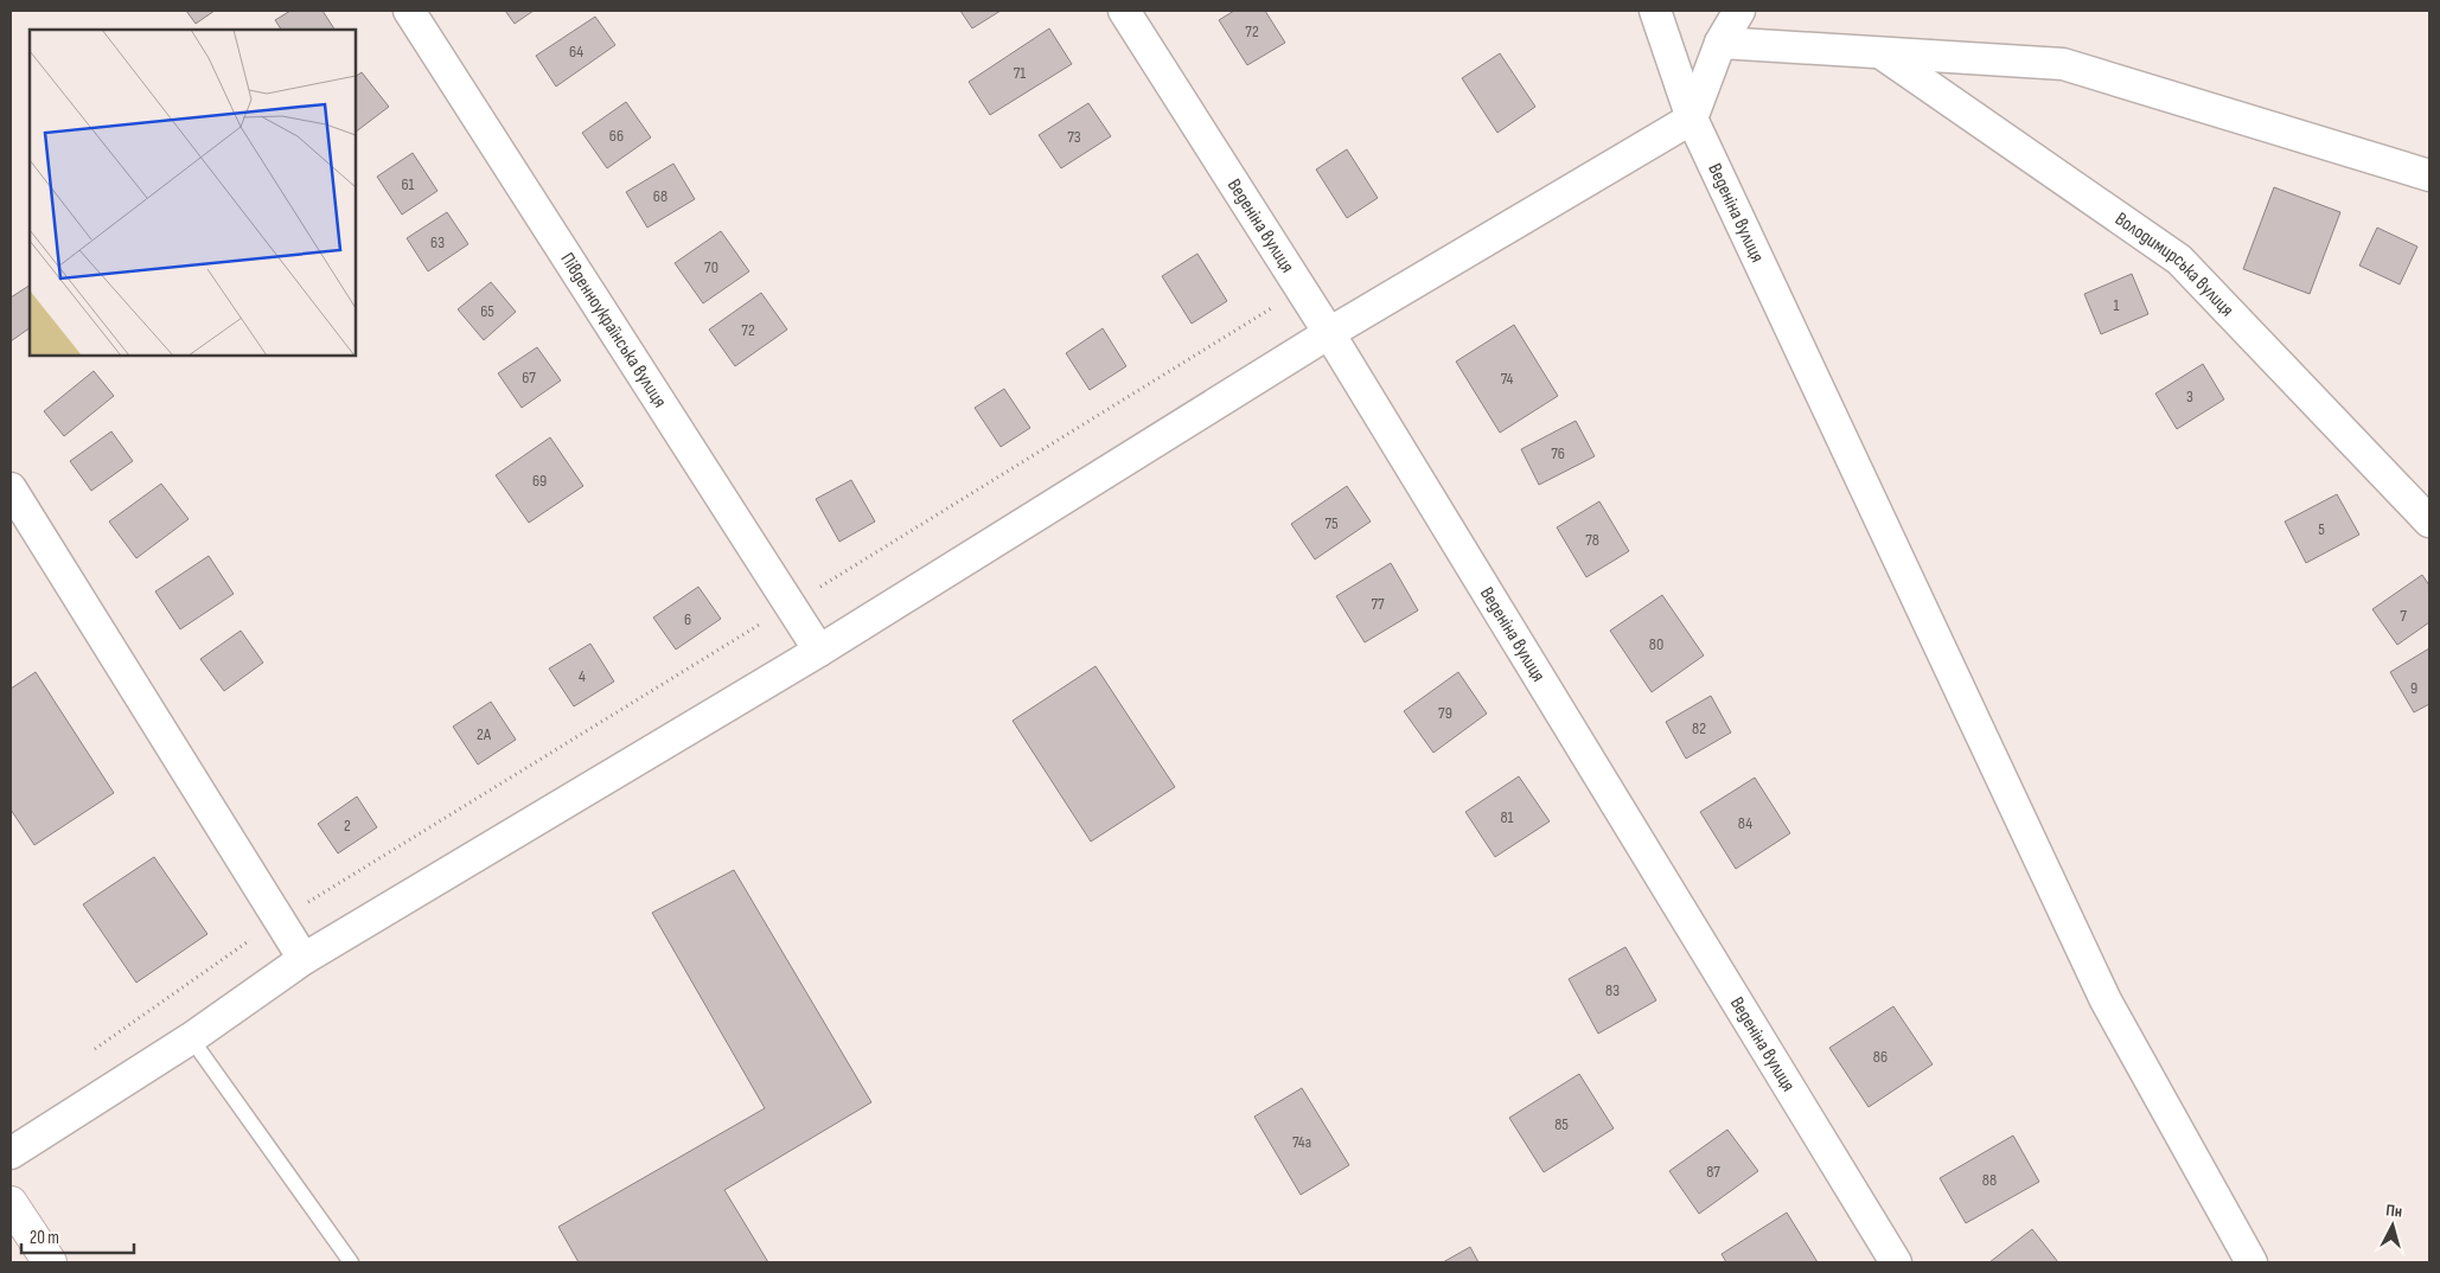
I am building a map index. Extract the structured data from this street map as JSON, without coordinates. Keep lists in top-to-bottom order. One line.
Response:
{"streets":{"street":["Веденіна вулиця","Володимирська вулиця","Південноукраїнська вулиця"]},"house_numbers":["72","64","71","66","73","61","68","63","70","1","65","72","67","74","3","76","69","75","5","78","77","7","6","80","4","9","79","82","2А","81","84","2","83","86","85","74а","87","88"],"scale_bar":"20 m","north":"top"}
